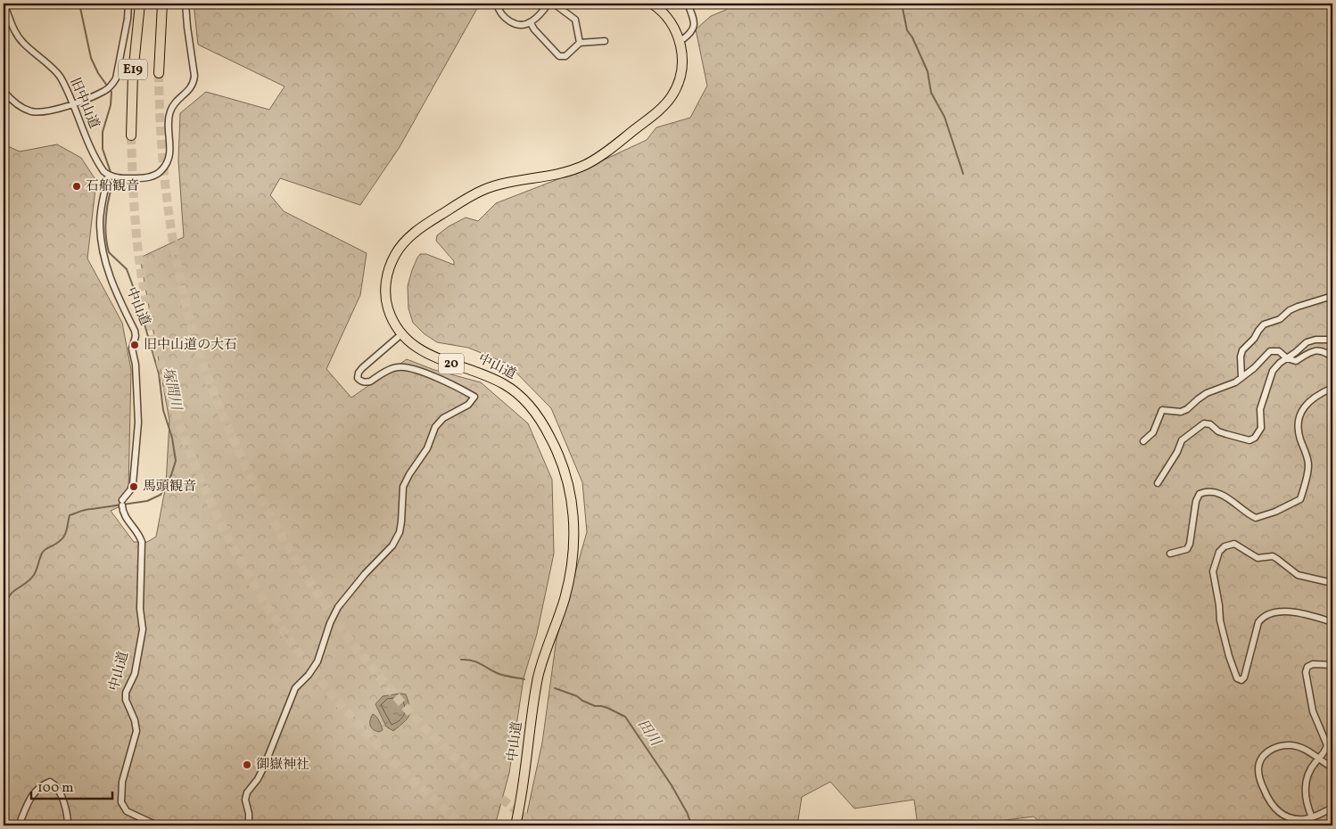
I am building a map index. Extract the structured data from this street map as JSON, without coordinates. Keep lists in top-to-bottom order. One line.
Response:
{"streets":{"highway":["E19","中山道","20"],"street":["旧中山道"]},"crossings":[["旧中山道","中山道"]],"water":["塚間川","田川"],"places":["石船観音","旧中山道の大石","馬頭観音","御嶽神社"],"scale_bar":"100 m"}
